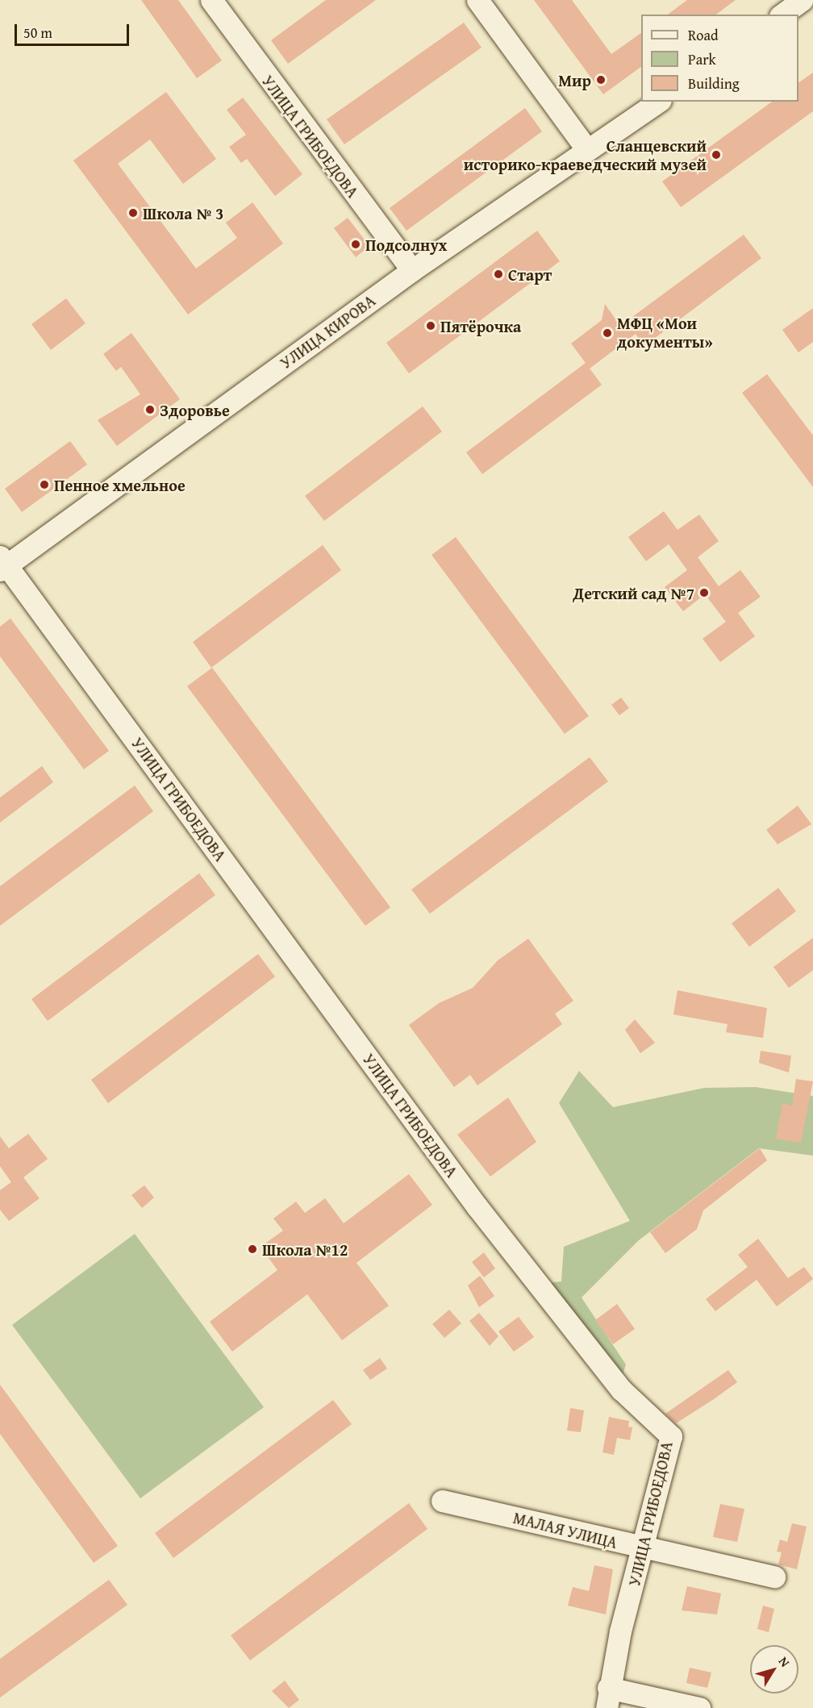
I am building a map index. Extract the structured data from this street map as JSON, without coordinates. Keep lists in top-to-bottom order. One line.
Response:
{"streets":{"street":["УЛИЦА ГРИБОЕДОВА","УЛИЦА КИРОВА","МАЛАЯ УЛИЦА"]},"crossings":[["УЛИЦА ГРИБОЕДОВА","УЛИЦА КИРОВА"],["УЛИЦА ГРИБОЕДОВА","МАЛАЯ УЛИЦА"]],"places":["Мир","Сланцевский историко-краеведческий музей","Школа № 3","Подсолнух","Старт","Пятёрочка","МФЦ «Мои документы»","Здоровье","Пенное хмельное","Детский сад №7","Школа №12"],"legend":["Road","Park","Building"],"scale_bar":"50 m","north":"top right"}
